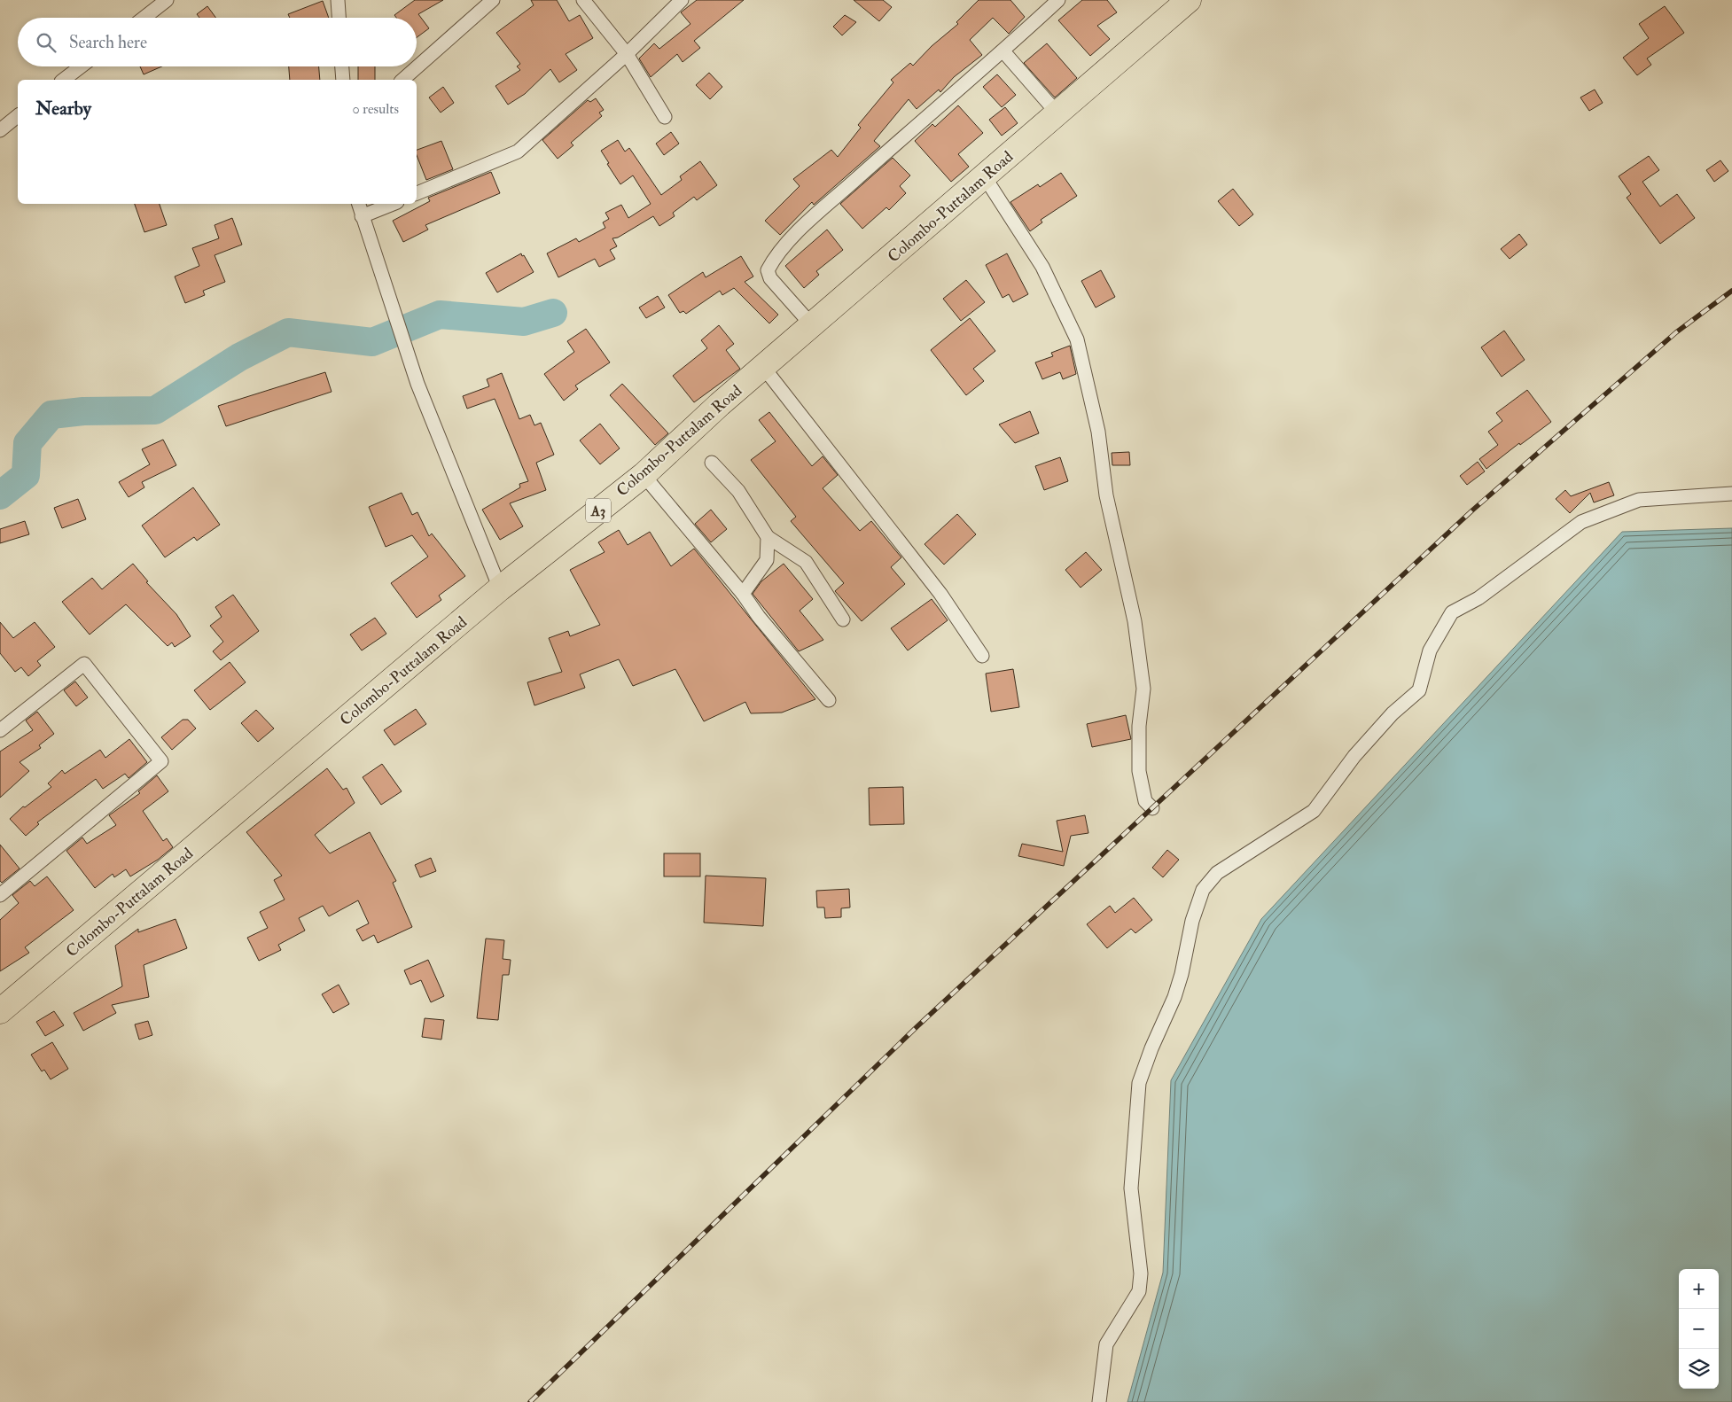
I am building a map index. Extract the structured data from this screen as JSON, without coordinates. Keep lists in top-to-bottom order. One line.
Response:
{"streets":{"highway":["Colombo-Puttalam Road","A3"]},"page":{"search":"Search here","heading":["Nearby","0 results"],"map_buttons":["+","−"]}}
